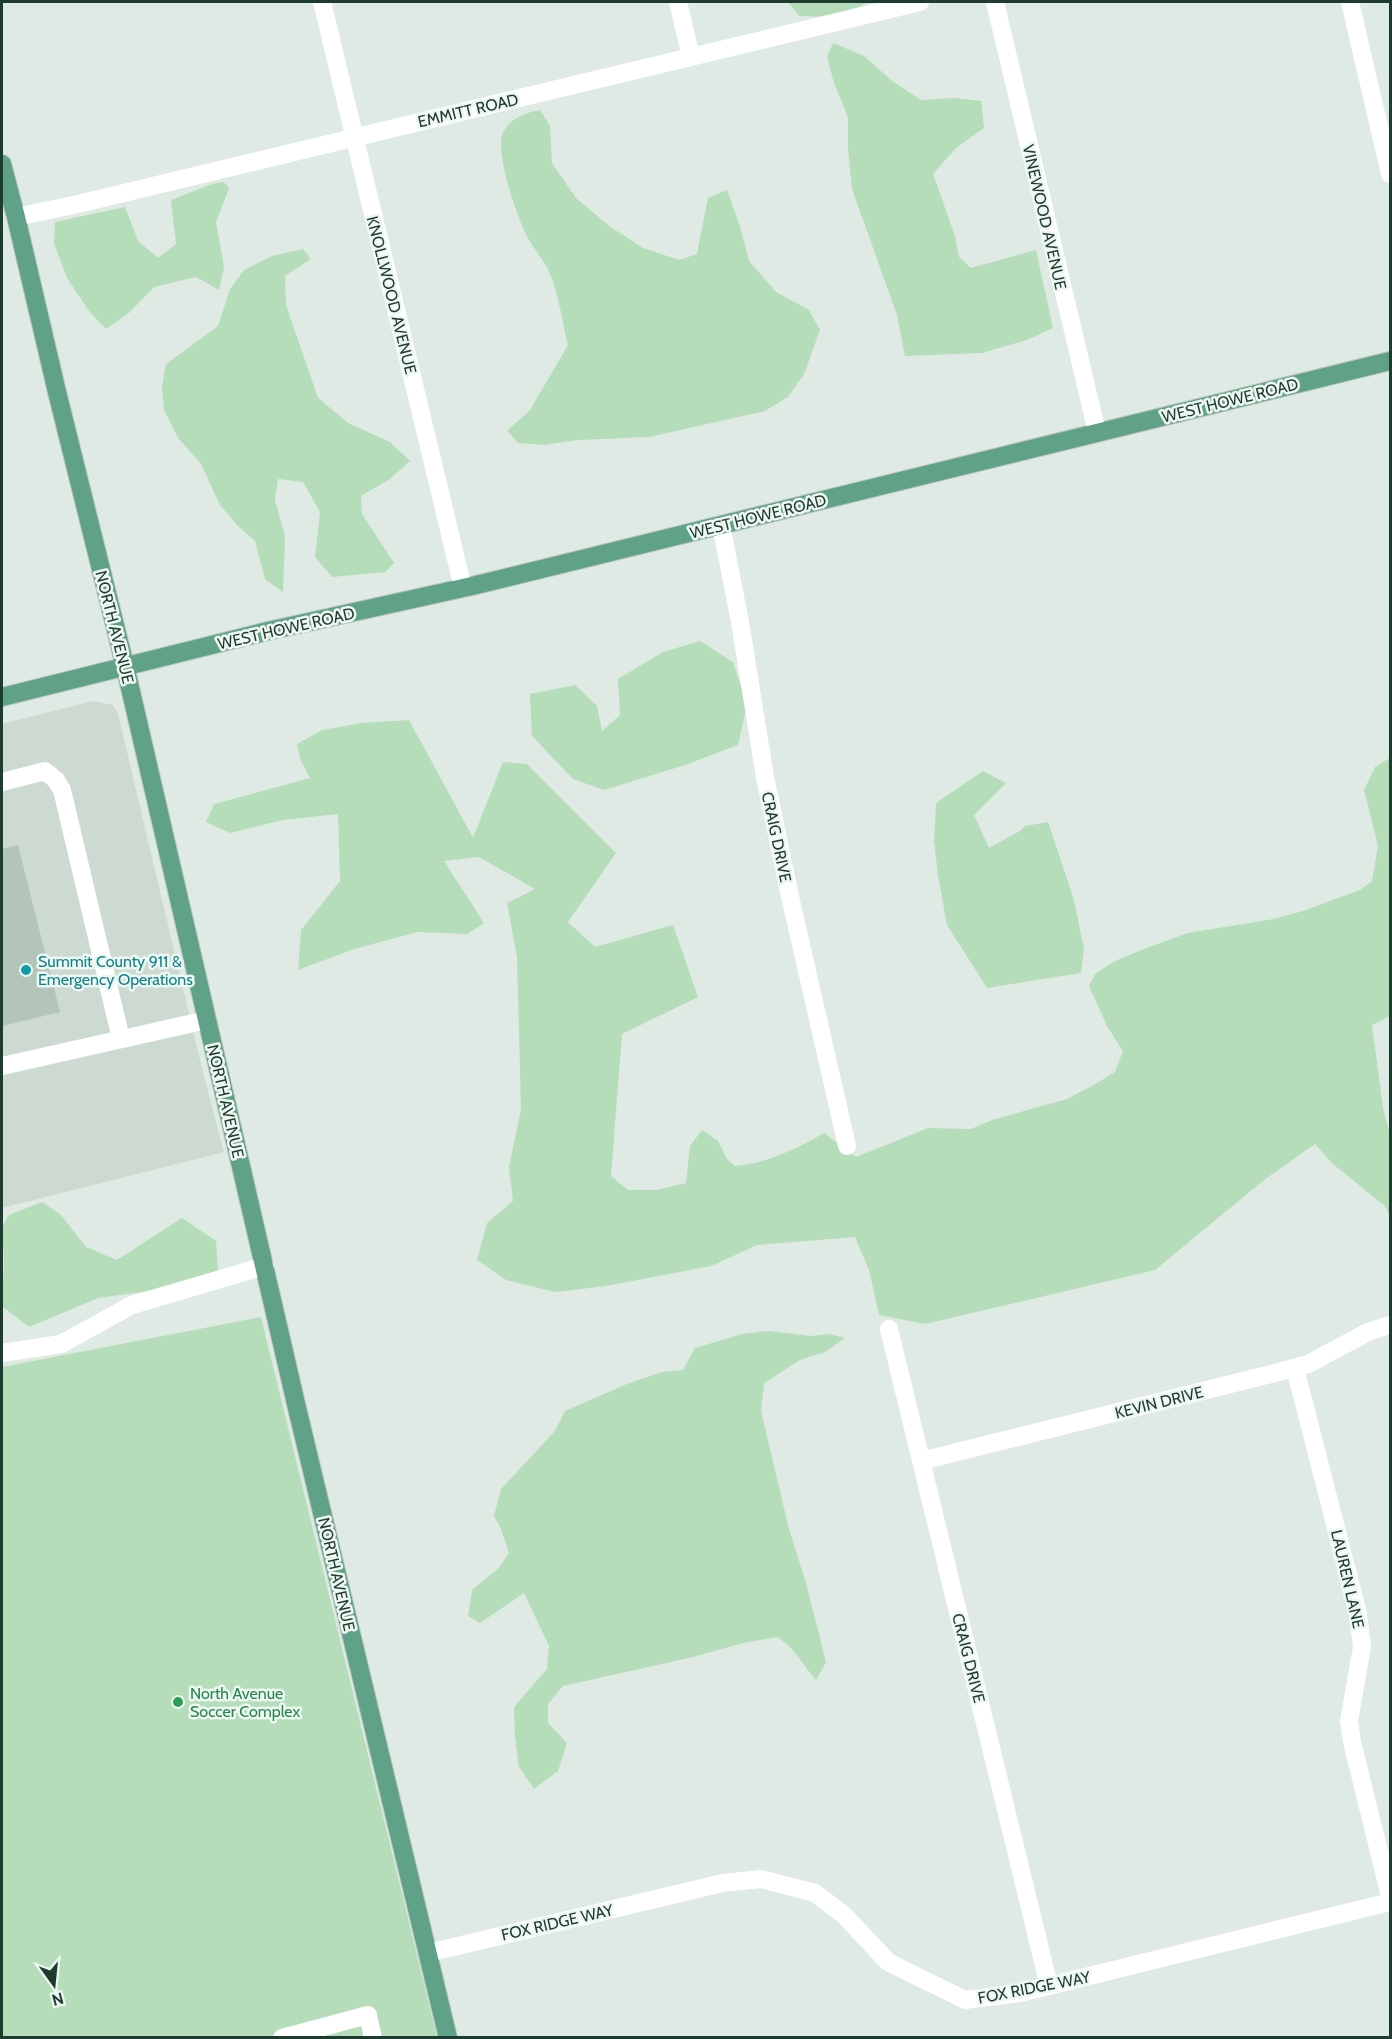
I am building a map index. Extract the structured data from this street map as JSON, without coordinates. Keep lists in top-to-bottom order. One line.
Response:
{"streets":{"main road":["WEST HOWE ROAD","NORTH AVENUE"],"street":["EMMITT ROAD","VINEWOOD AVENUE","KNOLLWOOD AVENUE","CRAIG DRIVE","KEVIN DRIVE","LAUREN LANE","FOX RIDGE WAY"]},"crossings":[["EMMITT ROAD","KNOLLWOOD AVENUE"],["EMMITT ROAD","NORTH AVENUE"],["VINEWOOD AVENUE","WEST HOWE ROAD"],["KNOLLWOOD AVENUE","WEST HOWE ROAD"],["WEST HOWE ROAD","NORTH AVENUE"],["WEST HOWE ROAD","CRAIG DRIVE"],["NORTH AVENUE","FOX RIDGE WAY"],["CRAIG DRIVE","KEVIN DRIVE"],["CRAIG DRIVE","FOX RIDGE WAY"],["KEVIN DRIVE","LAUREN LANE"]],"places":["Summit County 911 & Emergency Operations","North Avenue Soccer Complex"],"north":"bottom"}
